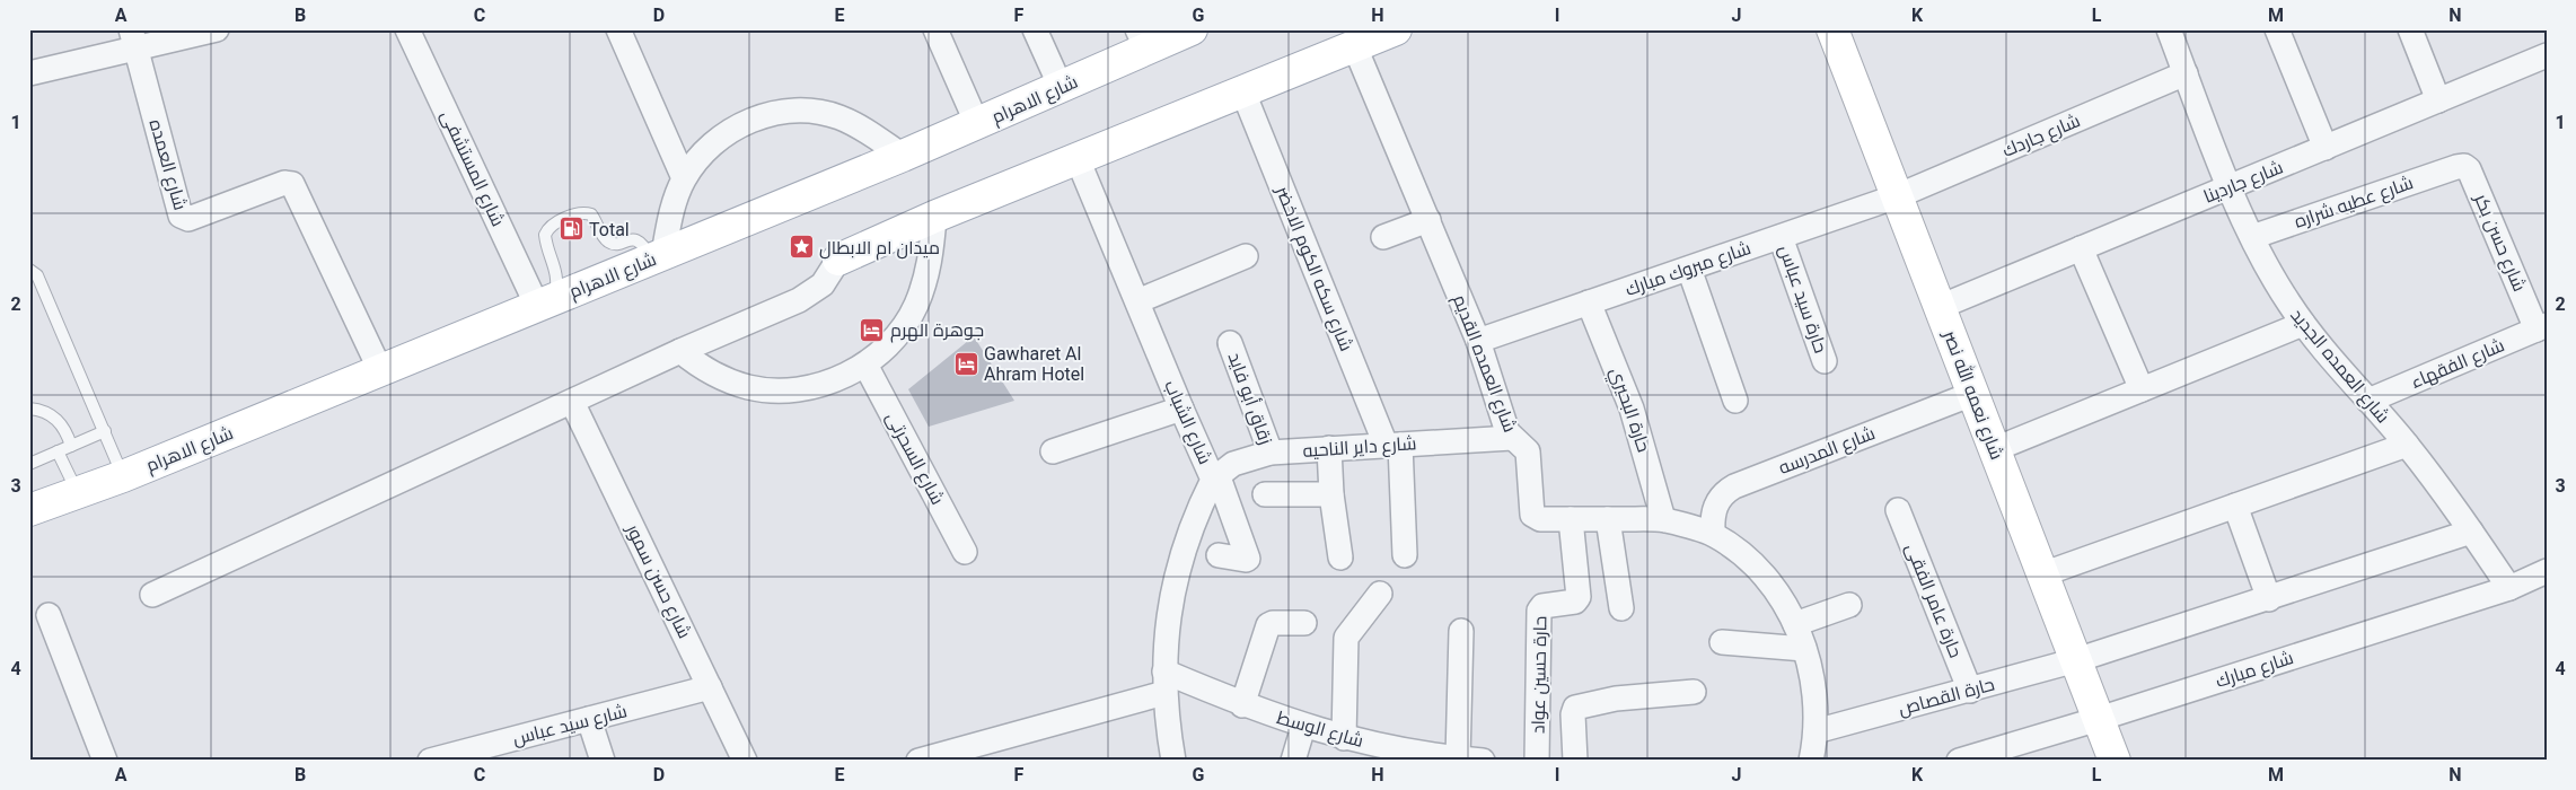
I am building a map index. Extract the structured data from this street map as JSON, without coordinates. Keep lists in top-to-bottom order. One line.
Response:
{"streets":{"main road":["شارع الاهرام","شارع نعمه الله نصر"],"street":["شارع جاردك","شارع العمده","شارع المستشفى","شارع جاردينا","شارع عطيه شراره","شارع حسن بكر","شارع سكه الكوم الاخضر","شارع مبروك مبارك","حارة سيد عباس","شارع العمده القديم","شارع الفقهاء","شارع العمده الجديد","زقاق أبو فايد","حارة البحيري","شارع الشباب","شارع داير الناحيه","شارع المدرسه","شارع السحرتى","شارع حسن سمور","حارة عامر الفقى","شارع مبارك","حارة حسين عواد","حارة القصاص","شارع سيد عباس","شارع الوسط"]},"crossings":[["شارع الاهرام","شارع العمده"],["شارع الاهرام","شارع المستشفى"],["شارع جاردك","شارع مبروك مبارك"],["شارع جاردك","شارع العمده الجديد"],["شارع جاردك","شارع نعمه الله نصر"],["شارع جاردينا","شارع العمده الجديد"],["شارع جاردينا","شارع نعمه الله نصر"],["شارع عطيه شراره","شارع حسن بكر"],["شارع عطيه شراره","شارع العمده الجديد"],["شارع حسن بكر","شارع الفقهاء"],["شارع سكه الكوم الاخضر","شارع داير الناحيه"],["شارع مبروك مبارك","حارة سيد عباس"],["شارع مبروك مبارك","شارع العمده القديم"],["شارع مبروك مبارك","شارع نعمه الله نصر"],["شارع مبروك مبارك","حارة البحيري"],["شارع العمده القديم","حارة البحيري"],["شارع العمده القديم","شارع داير الناحيه"],["شارع العمده القديم","شارع المدرسه"],["شارع العمده القديم","حارة حسين عواد"],["شارع العمده القديم","حارة القصاص"],["شارع الفقهاء","شارع العمده الجديد"],["شارع العمده الجديد","شارع مبارك"],["شارع العمده الجديد","حارة القصاص"],["شارع نعمه الله نصر","شارع المدرسه"],["شارع نعمه الله نصر","شارع مبارك"],["شارع نعمه الله نصر","حارة القصاص"],["زقاق أبو فايد","شارع داير الناحيه"],["شارع الشباب","شارع داير الناحيه"],["شارع الشباب","شارع الوسط"],["شارع حسن سمور","شارع سيد عباس"],["حارة عامر الفقى","حارة القصاص"]],"places":{"fuel station":["Total"],"place":["ميدان ام الابطال"],"hotel":["جوهرة الهرم","Gawharet Al Ahram Hotel"]},"grid":{"columns":["A","B","C","D","E","F","G","H","I","J","K","L","M","N"],"rows":["1","2","3","4"]}}
